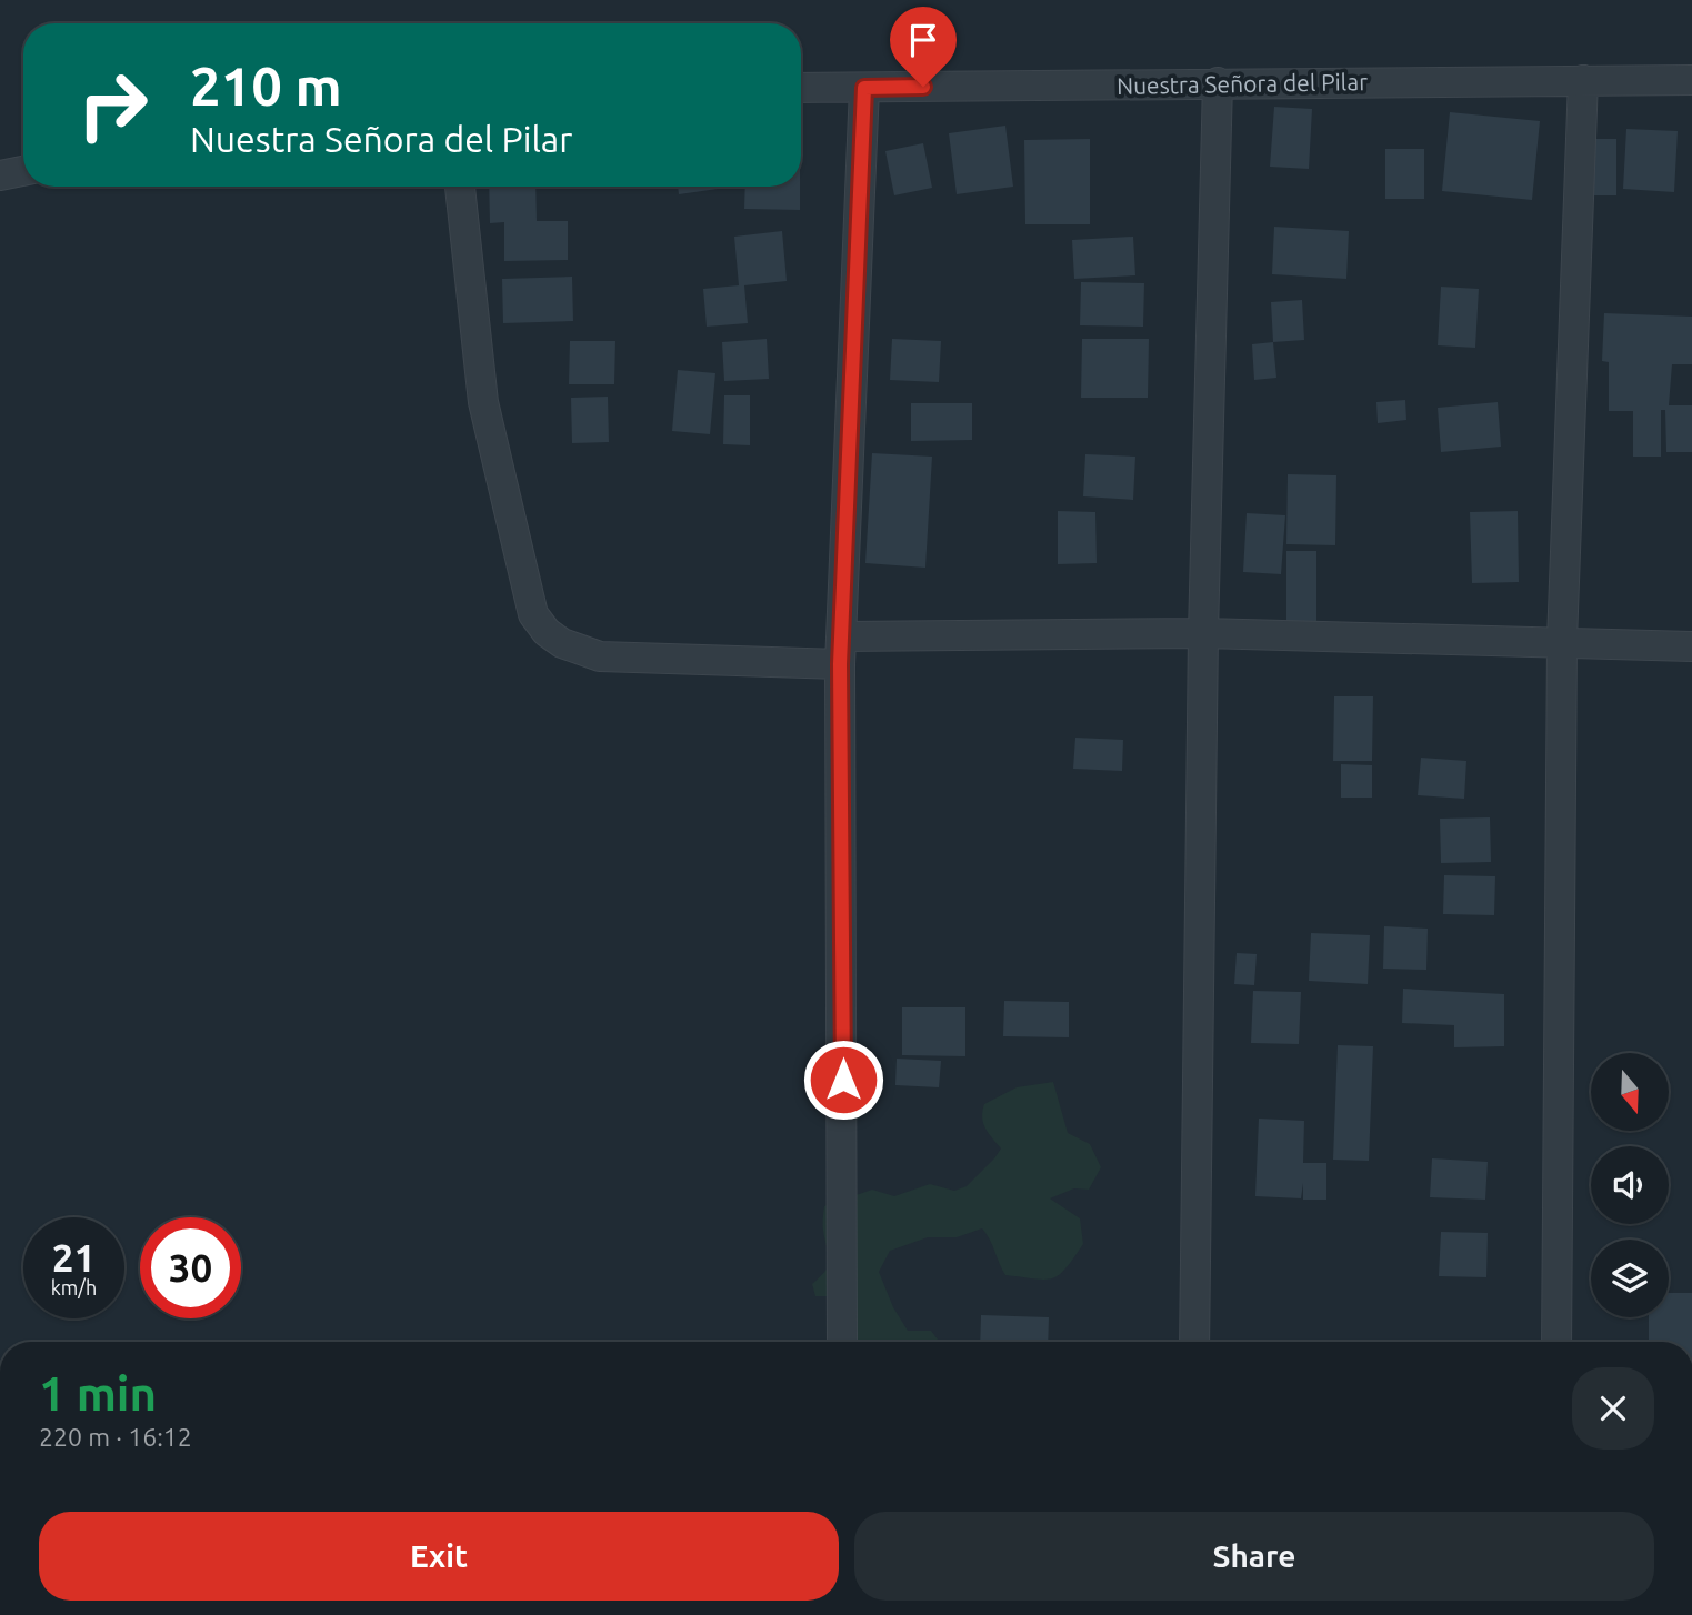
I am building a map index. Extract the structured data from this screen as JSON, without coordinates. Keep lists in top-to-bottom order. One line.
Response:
{"streets":{"street":["Nuestra Señora del Pilar"]},"north":"bottom","page":{"turn":["210 m","Nuestra Señora del Pilar"],"speed":"21 km/h","limit":"30","heading":["1 min","220 m · 16:12"],"buttons":["Exit","Share"]}}
